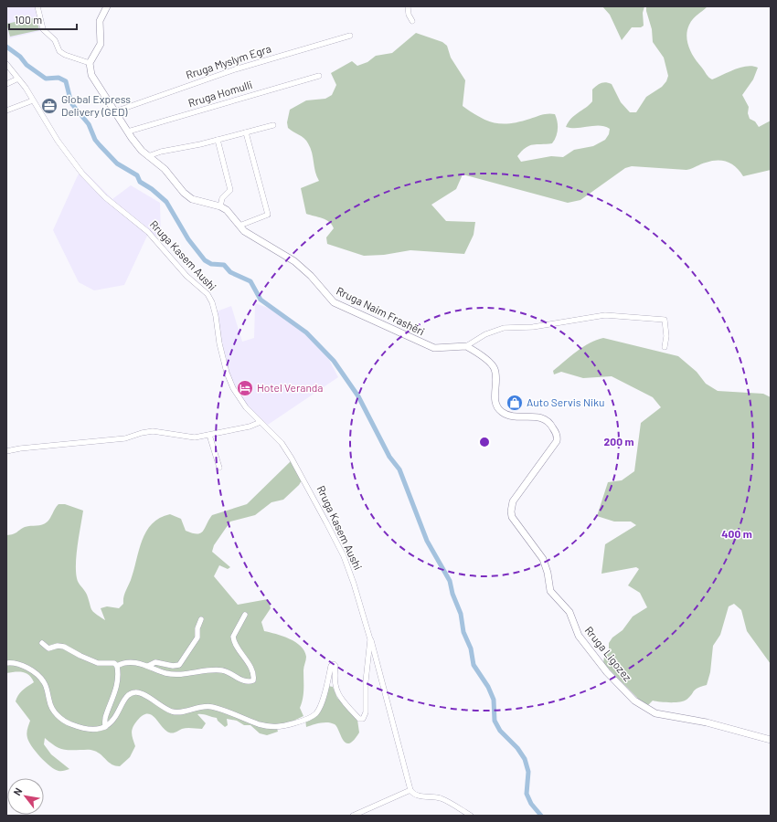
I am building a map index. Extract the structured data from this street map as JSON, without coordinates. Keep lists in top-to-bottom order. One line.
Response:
{"streets":{"street":["Rruga Myslym Egra","Rruga Homulli","Rruga Kasem Aushi","Rruga Naim Frashëri","Rruga Ligozez"]},"crossings":[["Rruga Myslym Egra","Rruga Naim Frashëri"],["Rruga Homulli","Rruga Naim Frashëri"],["Rruga Naim Frashëri","Rruga Ligozez"]],"places":{"office":["Global Express Delivery (GED)"],"hotel":["Hotel Veranda"],"shop":["Auto Servis Niku"]},"scale_bar":"100 m","north":"top left","rings":["200 m","400 m"]}
